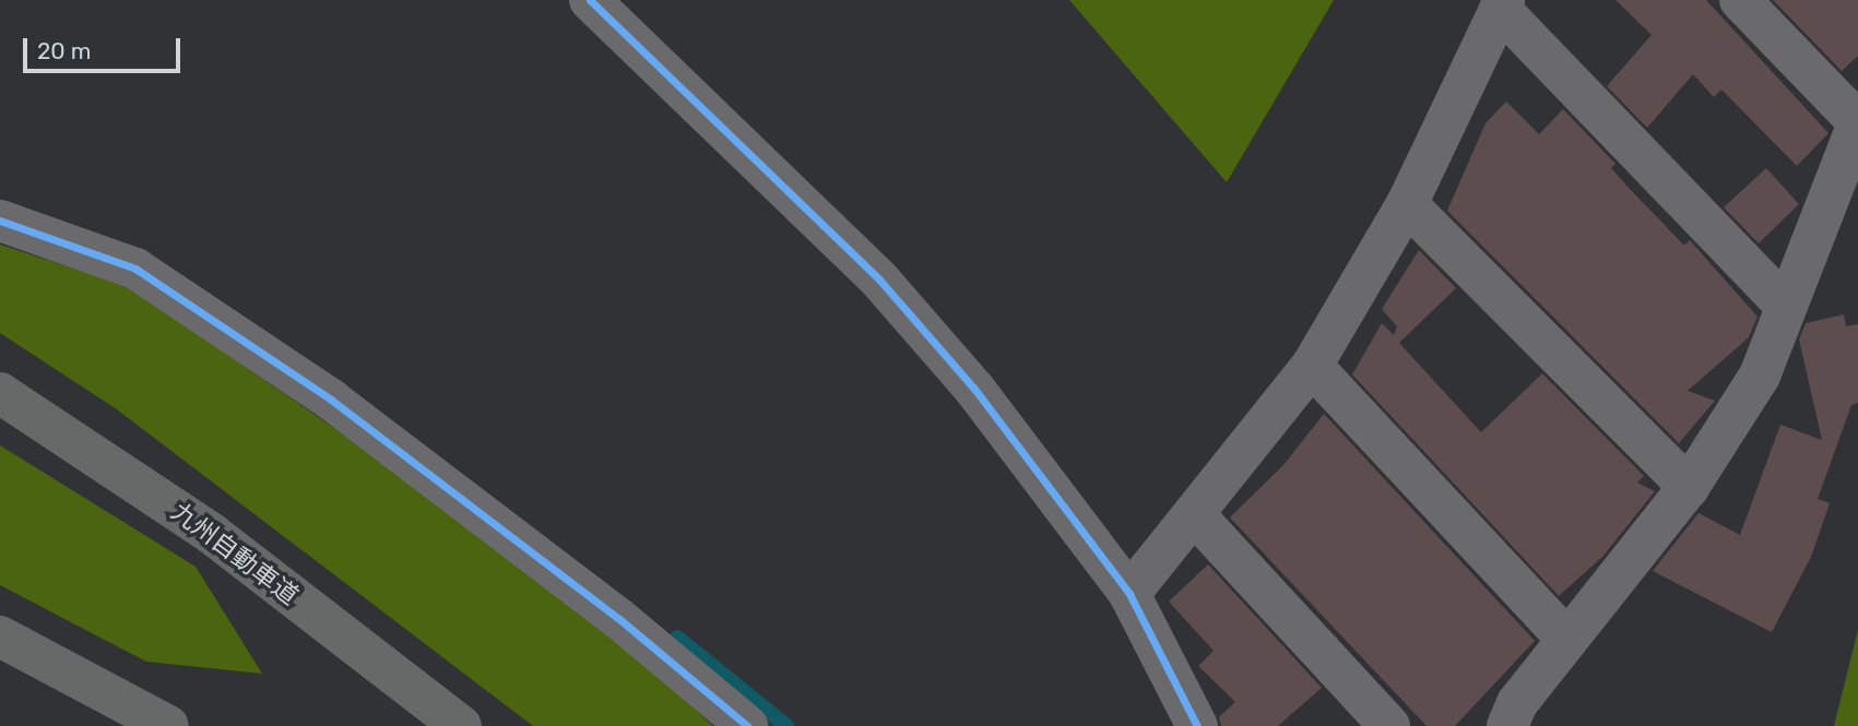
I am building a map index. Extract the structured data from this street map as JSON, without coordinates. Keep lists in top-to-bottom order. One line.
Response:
{"streets":{"highway":["九州自動車道"]},"scale_bar":"20 m"}
